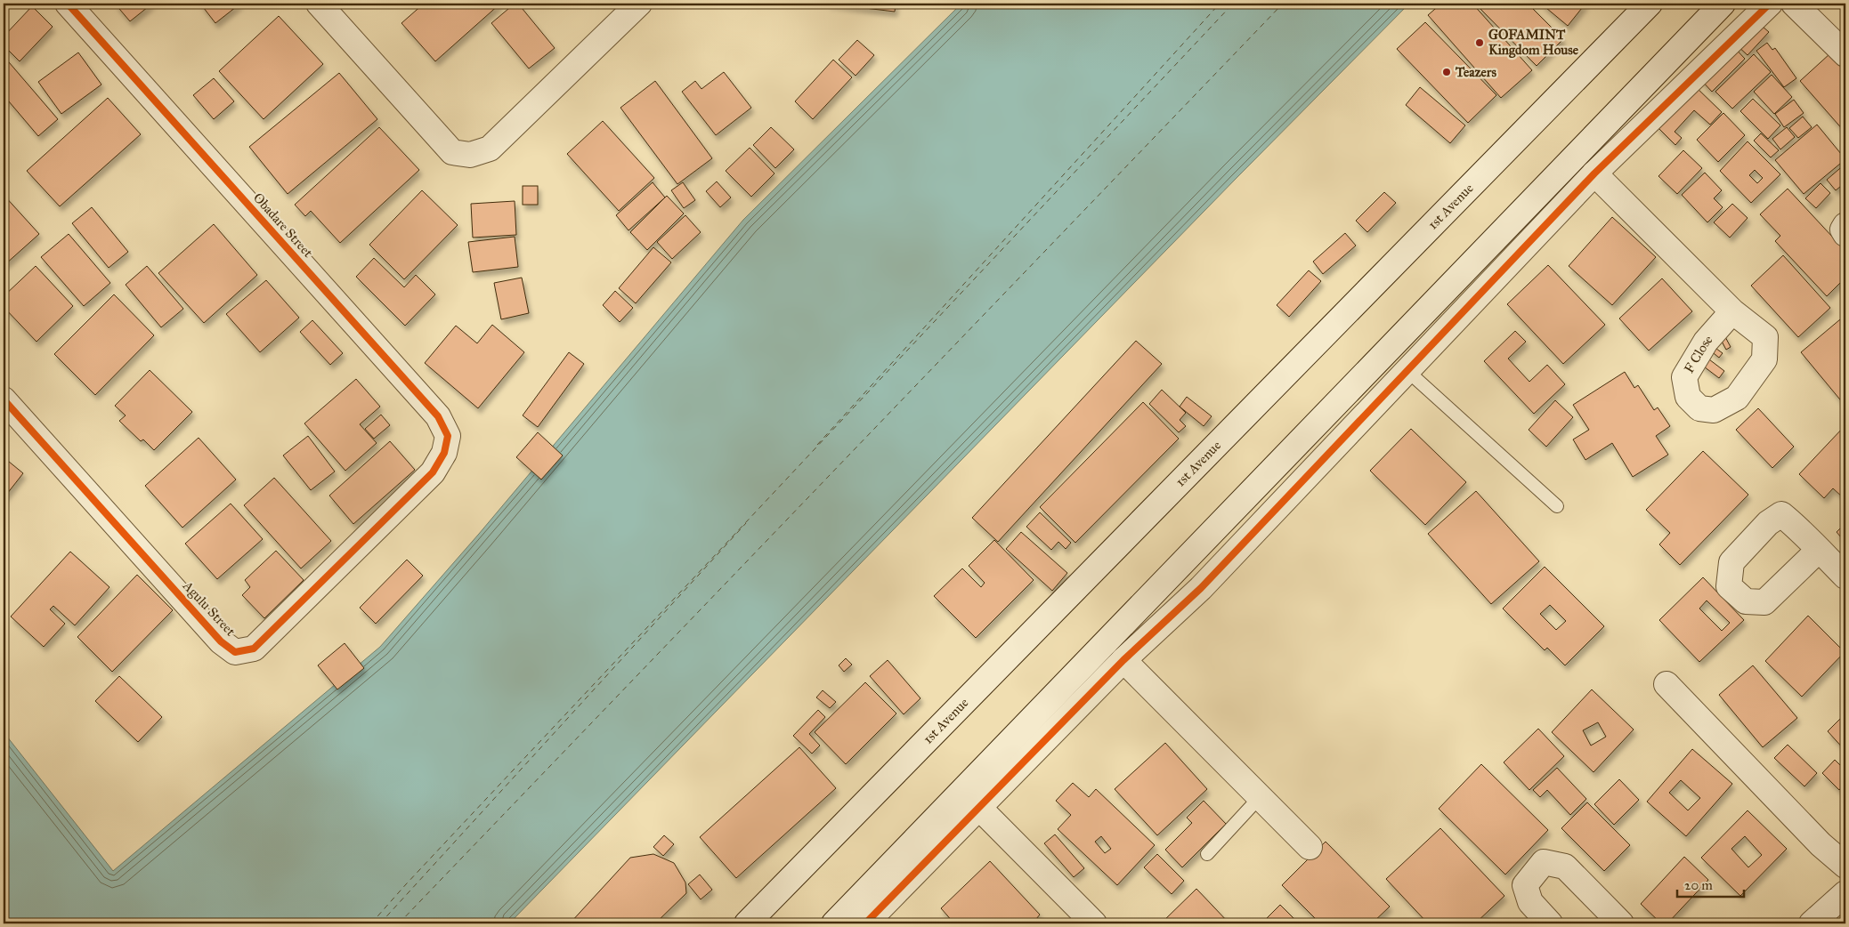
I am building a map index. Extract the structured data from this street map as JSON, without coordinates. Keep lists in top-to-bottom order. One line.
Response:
{"streets":{"street":["1st Avenue","Obadare Street","Agulu Street"]},"crossings":[["Obadare Street","Agulu Street"]],"places":["GOFAMINT Kingdom House","Teazers"],"scale_bar":"20 m"}
